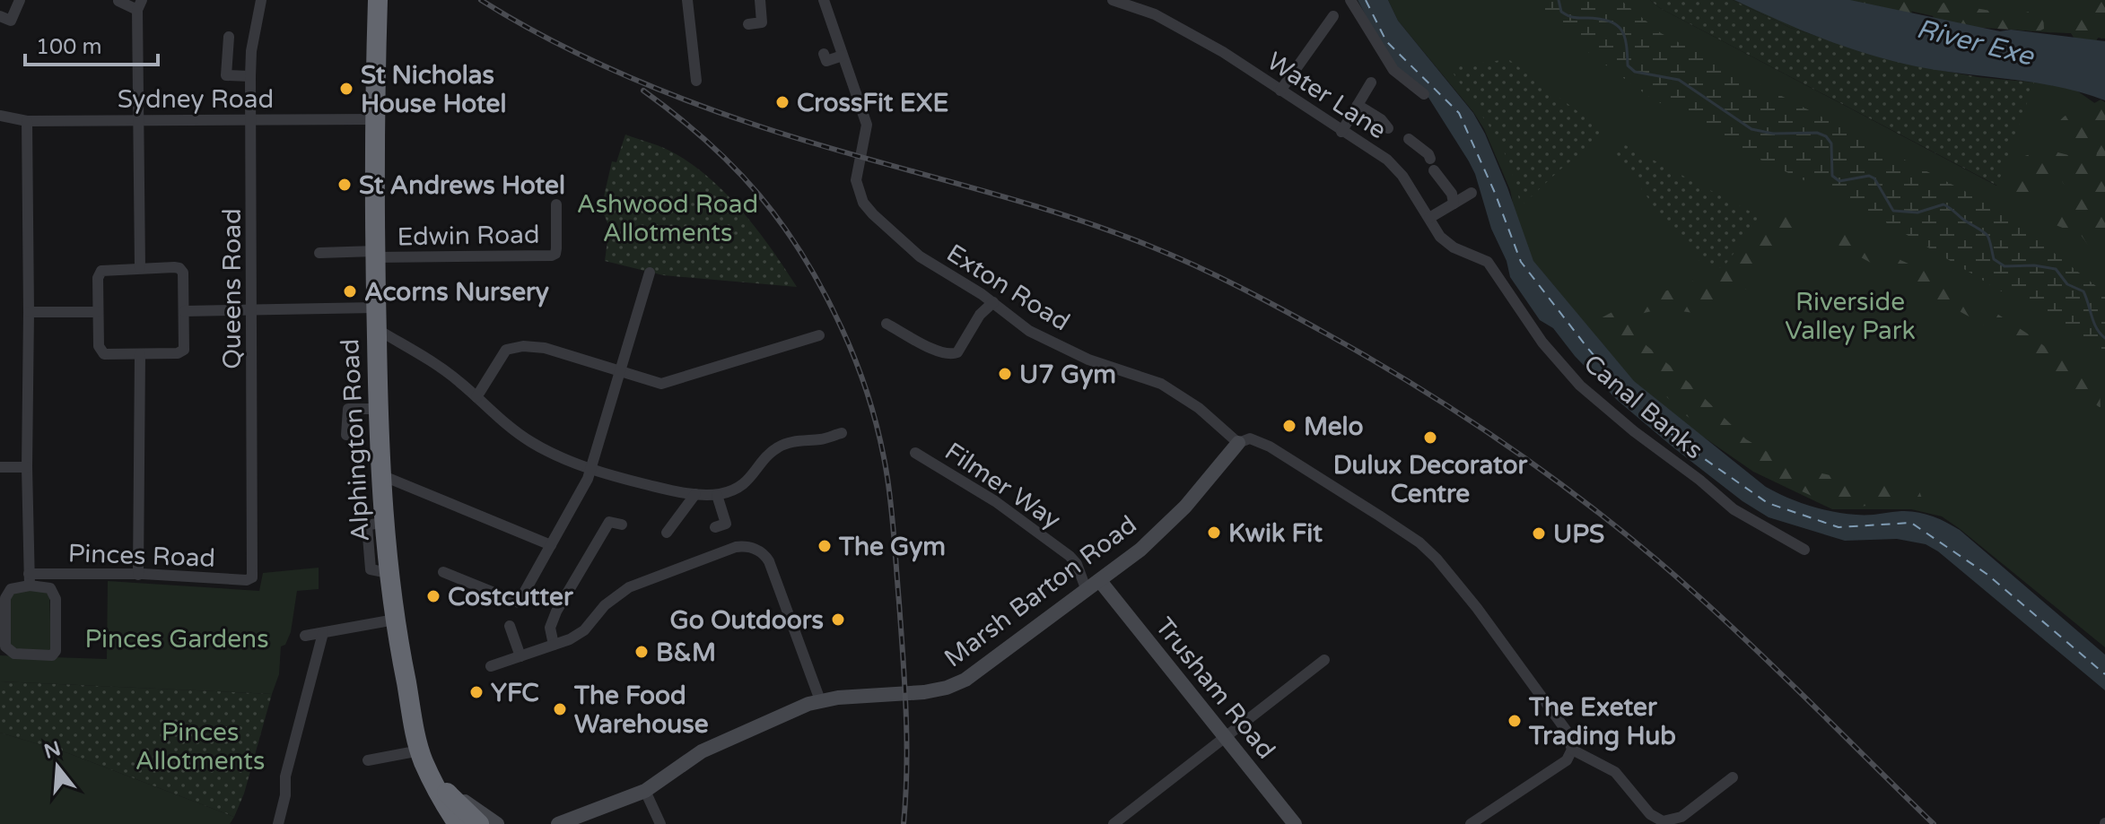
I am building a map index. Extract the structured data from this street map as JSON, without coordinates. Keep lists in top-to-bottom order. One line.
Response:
{"streets":{"highway":["Alphington Road"],"street":["Water Lane","Sydney Road","Edwin Road","Exton Road","Queens Road","Canal Banks","Filmer Way","Pinces Road","Marsh Barton Road","Trusham Road"]},"crossings":[["Water Lane","Canal Banks"],["Sydney Road","Queens Road"],["Sydney Road","Alphington Road"],["Edwin Road","Alphington Road"],["Exton Road","Marsh Barton Road"],["Queens Road","Pinces Road"],["Filmer Way","Marsh Barton Road"],["Marsh Barton Road","Trusham Road"]],"water":["River Exe"],"parks":["Ashwood Road Allotments","Riverside Valley Park","Pinces Gardens","Pinces Allotments"],"places":["St Nicholas House Hotel","CrossFit EXE","St Andrews Hotel","Acorns Nursery","U7 Gym","Melo","Dulux Decorator Centre","Kwik Fit","UPS","The Gym","Costcutter","Go Outdoors","B&M","YFC","The Food Warehouse","The Exeter Trading Hub"],"scale_bar":"100 m","north":"top"}
